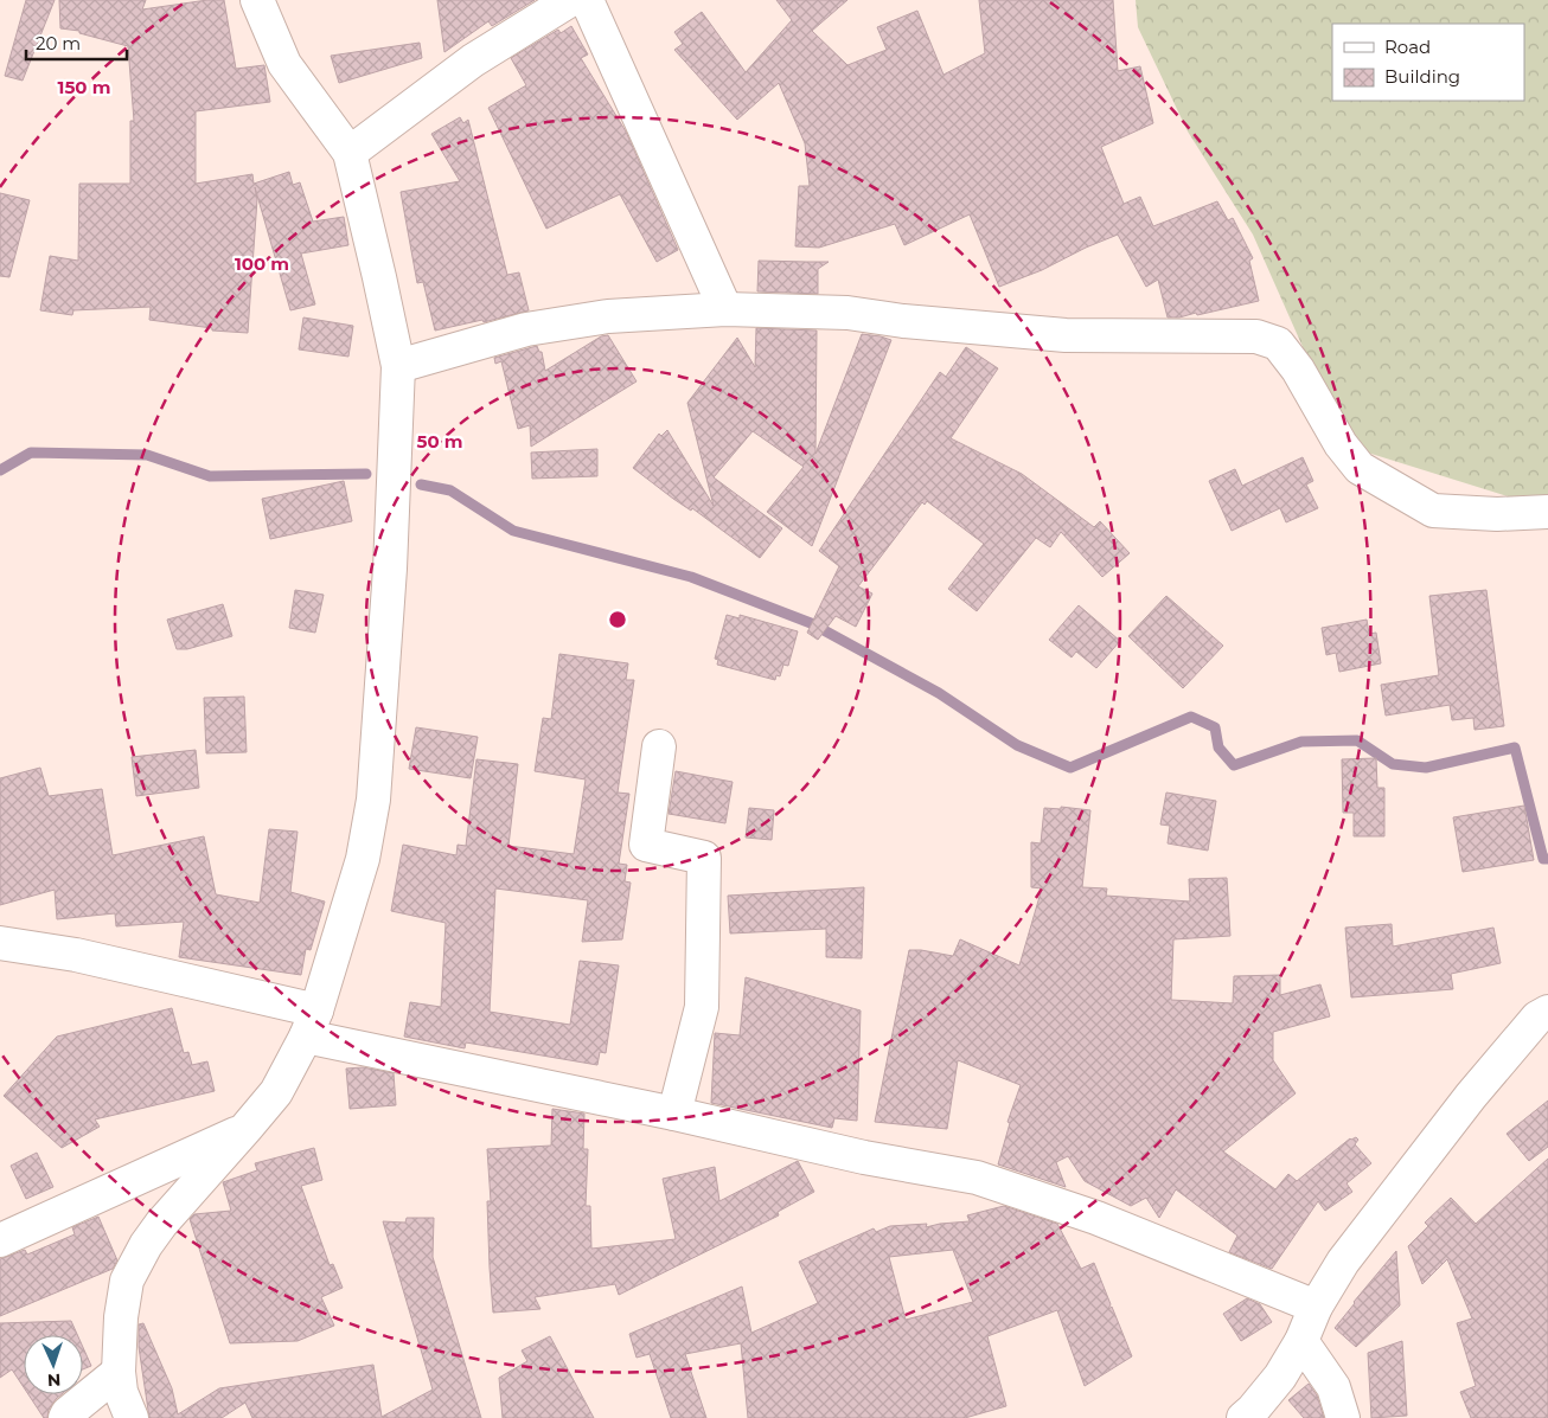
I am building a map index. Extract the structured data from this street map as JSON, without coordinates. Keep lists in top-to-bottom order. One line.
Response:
{"legend":["Road","Building"],"scale_bar":"20 m","north":"bottom","rings":["150 m","100 m","50 m"]}
